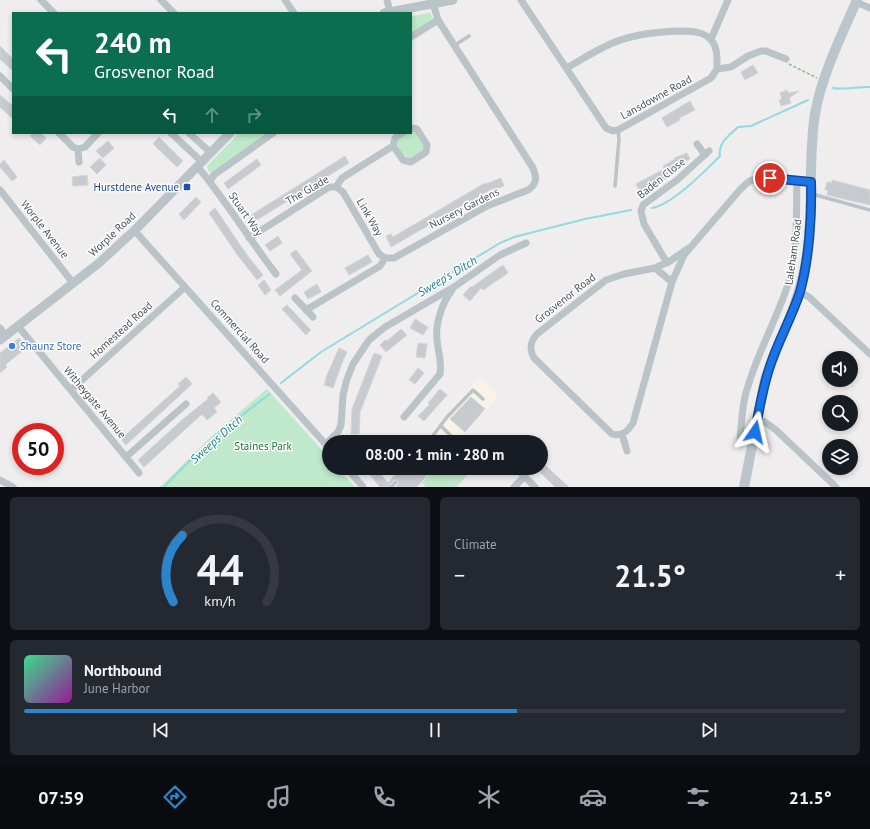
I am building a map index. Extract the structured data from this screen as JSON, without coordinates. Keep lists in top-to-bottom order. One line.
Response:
{"streets":{"main road":["Laleham Road"],"street":["Lansdowne Road","Baden Close","The Glade","Nursery Gardens","Stuart Way","Link Way","Worple Avenue","Worple Road","Grosvenor Road","Homestead Road","Commercial Road","Witheygate Avenue"]},"crossings":[["Baden Close","Grosvenor Road"],["The Glade","Stuart Way"],["The Glade","Link Way"],["Nursery Gardens","Link Way"],["Stuart Way","Worple Road"],["Worple Avenue","Worple Road"],["Worple Road","Commercial Road"],["Worple Road","Witheygate Avenue"],["Laleham Road","Grosvenor Road"],["Homestead Road","Commercial Road"],["Homestead Road","Witheygate Avenue"]],"water":["Sweep's Ditch","Sweeps Ditch"],"parks":["Staines Park"],"places":{"transit":["Hurstdene Avenue"],"other":["Shaunz Store"]},"page":{"turn":["240 m","Grosvenor Road"],"limit":"50","trip":"08:00 · 1 min · 280 m","tile":"Climate","heat":["−","21.5°","+"],"song":["Northbound","June Harbor"],"tabs":["07:59","21.5°"],"gauge":["44","km/h"]}}
